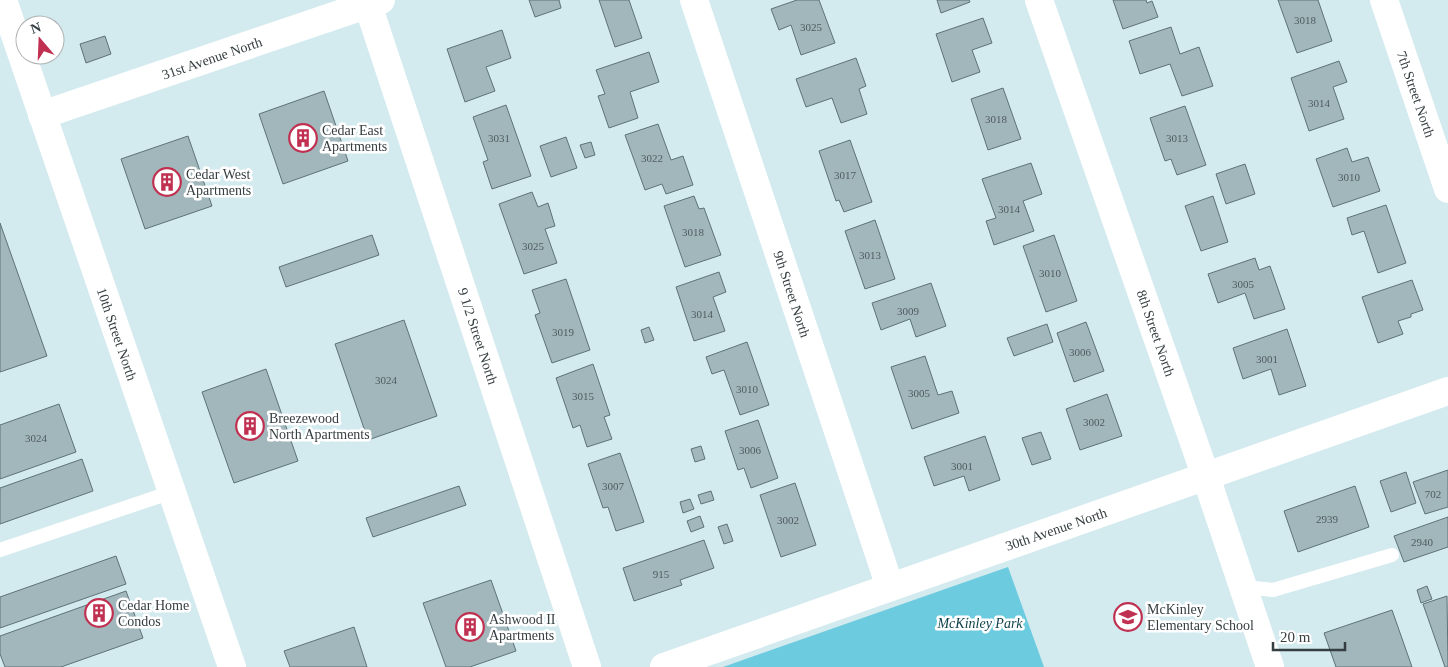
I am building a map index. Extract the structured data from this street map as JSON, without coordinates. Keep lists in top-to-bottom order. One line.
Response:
{"streets":{"street":["31st Avenue North","7th Street North","9th Street North","8th Street North","10th Street North","9 1/2 Street North","30th Avenue North"]},"crossings":[["31st Avenue North","10th Street North"],["31st Avenue North","9 1/2 Street North"],["9th Street North","30th Avenue North"],["8th Street North","30th Avenue North"]],"parks":["McKinley Park"],"places":{"building":["Cedar East Apartments","Cedar West Apartments","Breezewood North Apartments","Cedar Home Condos","Ashwood II Apartments"],"school or university":["McKinley Elementary School"]},"house_numbers":["3018","3025","3014","3018","3031","3013","3022","3017","3010","3014","3018","3025","3013","3010","3005","3009","3014","3019","3006","3001","3024","3010","3005","3015","3002","3024","3006","3001","3007","702","2939","3002","2940","915"],"scale_bar":"20 m","north":"top"}
